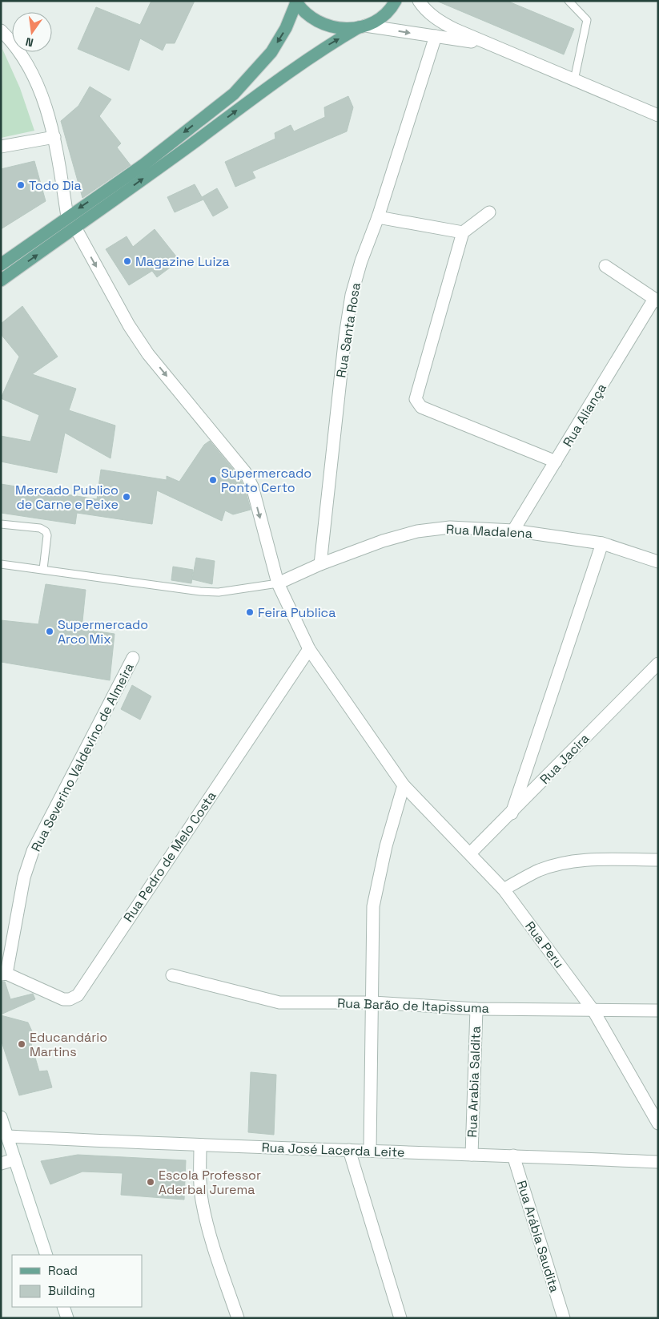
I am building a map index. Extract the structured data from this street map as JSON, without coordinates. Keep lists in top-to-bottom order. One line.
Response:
{"streets":{"street":["Rua Santa Rosa","Rua Aliança","Rua Madalena","Rua Severino Valdevino de Almeira","Rua Jacira","Rua Pedro de Melo Costa","Rua Peru","Rua Barão de Itapissuma","Rua Arabia Saldita","Rua José Lacerda Leite","Rua Arábia Saudita"]},"crossings":[["Rua Santa Rosa","Rua Madalena"],["Rua Aliança","Rua Madalena"],["Rua Madalena","Rua Peru"],["Rua Severino Valdevino de Almeira","Rua Pedro de Melo Costa"],["Rua Jacira","Rua Peru"],["Rua Pedro de Melo Costa","Rua Peru"],["Rua Peru","Rua Barão de Itapissuma"],["Rua Barão de Itapissuma","Rua Arabia Saldita"],["Rua Arabia Saldita","Rua José Lacerda Leite"],["Rua José Lacerda Leite","Rua Arábia Saudita"]],"one_way":["Rua Peru"],"places":["Todo Dia","Magazine Luiza","Supermercado Ponto Certo","Mercado Publico de Carne e Peixe","Feira Publica","Supermercado Arco Mix","Educandário Martins","Escola Professor Aderbal Jurema"],"legend":["Road","Building"],"north":"bottom"}
